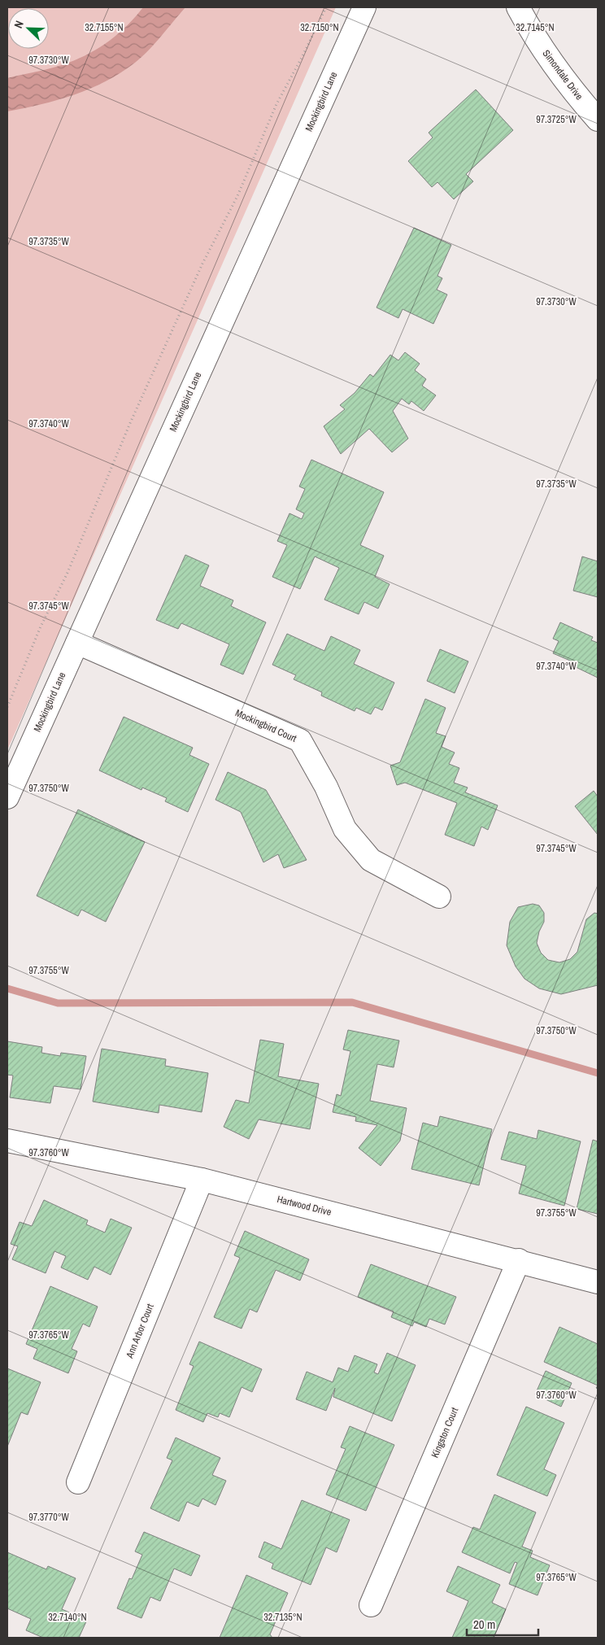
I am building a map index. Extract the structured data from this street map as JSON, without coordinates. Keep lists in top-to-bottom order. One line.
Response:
{"streets":{"street":["Simondale Drive","Mockingbird Lane","Mockingbird Court","Hartwood Drive","Ann Arbor Court","Kingston Court"]},"crossings":[["Mockingbird Lane","Mockingbird Court"],["Hartwood Drive","Ann Arbor Court"],["Hartwood Drive","Kingston Court"]],"scale_bar":"20 m","north":"top left","coordinates":["32.7155°N","32.7150°N","32.7145°N","97.3730°W","97.3725°W","97.3735°W","97.3740°W","97.3745°W","97.3750°W","97.3755°W","97.3760°W","97.3765°W","97.3770°W","32.7140°N","32.7135°N"]}
